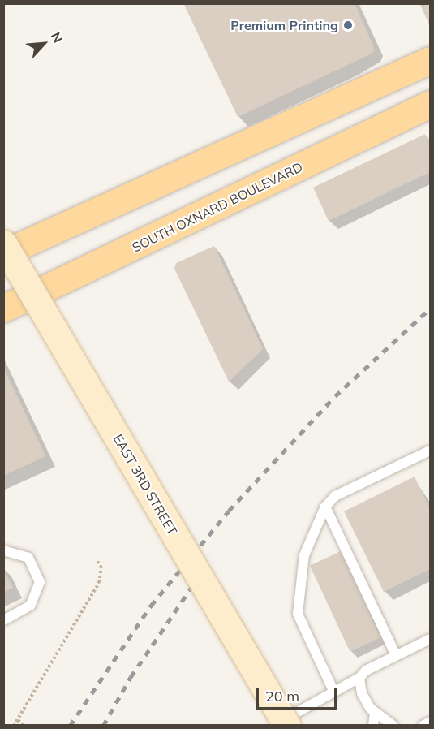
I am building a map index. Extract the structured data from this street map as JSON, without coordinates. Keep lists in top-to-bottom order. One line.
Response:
{"streets":{"main road":["SOUTH OXNARD BOULEVARD"],"street":["EAST 3RD STREET"]},"places":["Premium Printing"],"scale_bar":"20 m","north":"top right"}
